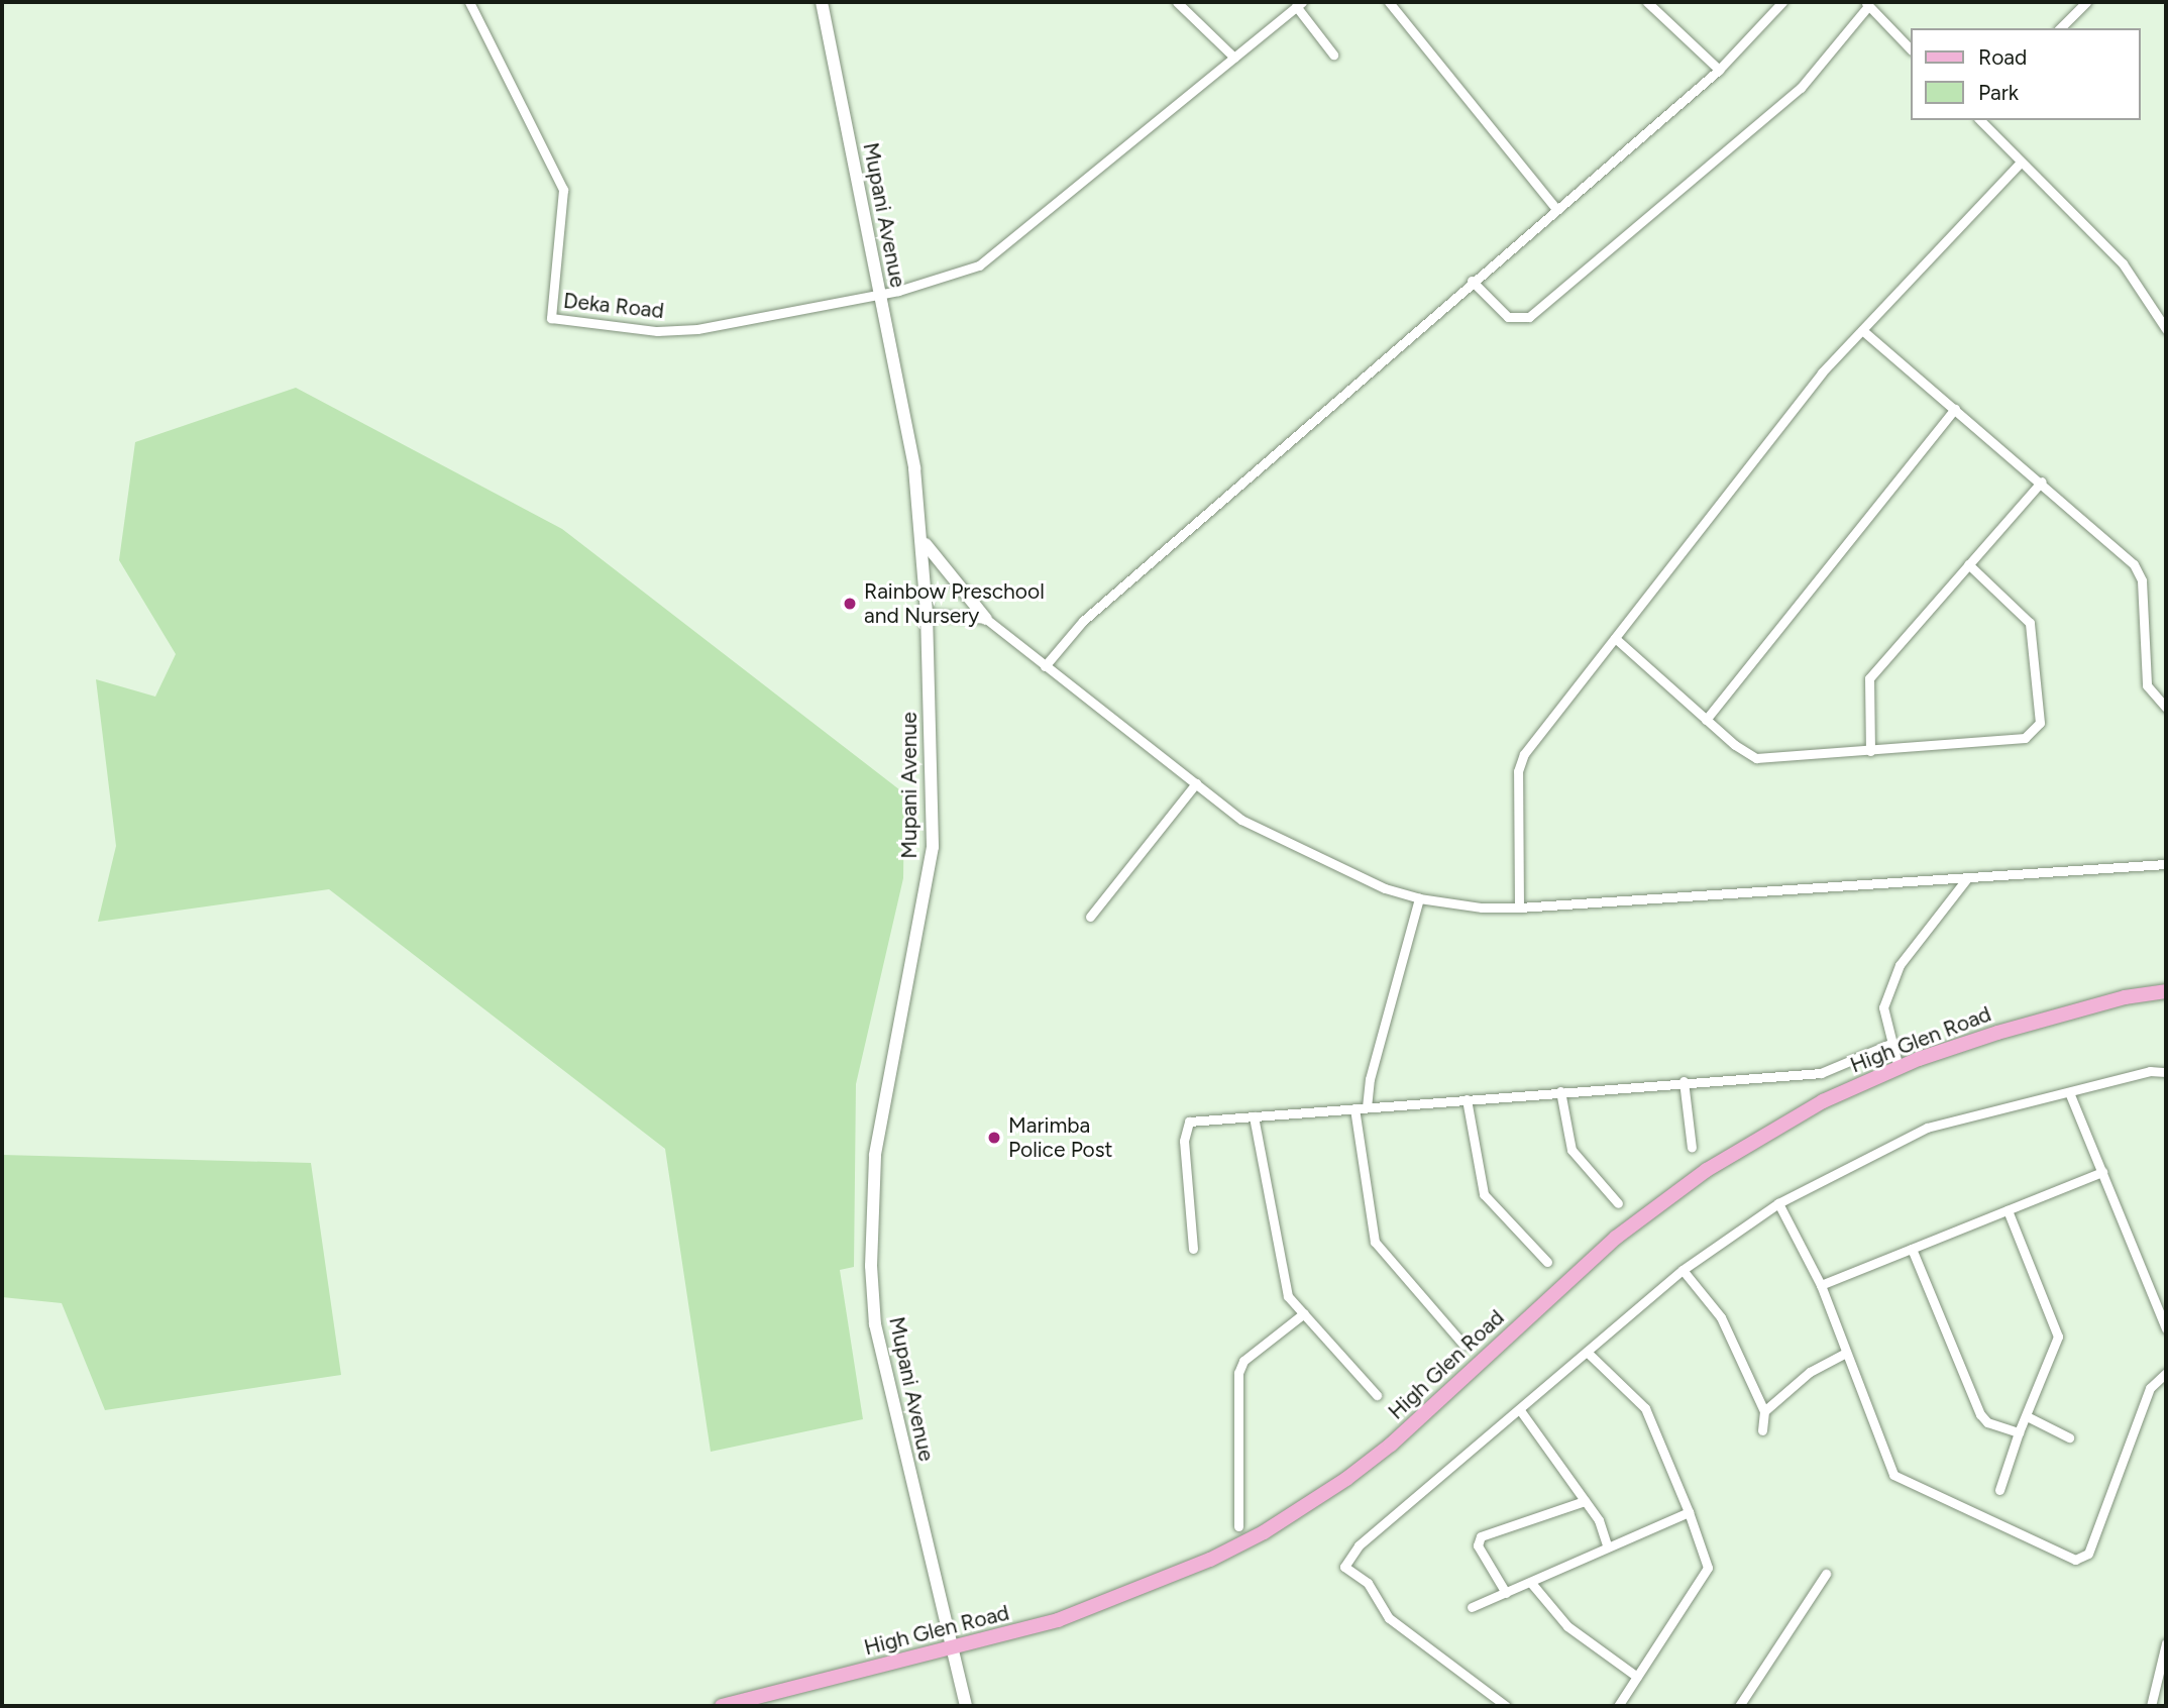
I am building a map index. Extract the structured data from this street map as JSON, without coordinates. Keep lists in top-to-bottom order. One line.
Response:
{"streets":{"main road":["High Glen Road"],"street":["Mupani Avenue","Deka Road"]},"crossings":[["Mupani Avenue","Deka Road"],["Mupani Avenue","High Glen Road"]],"places":["Rainbow Preschool and Nursery","Marimba Police Post"],"legend":["Road","Park"]}
